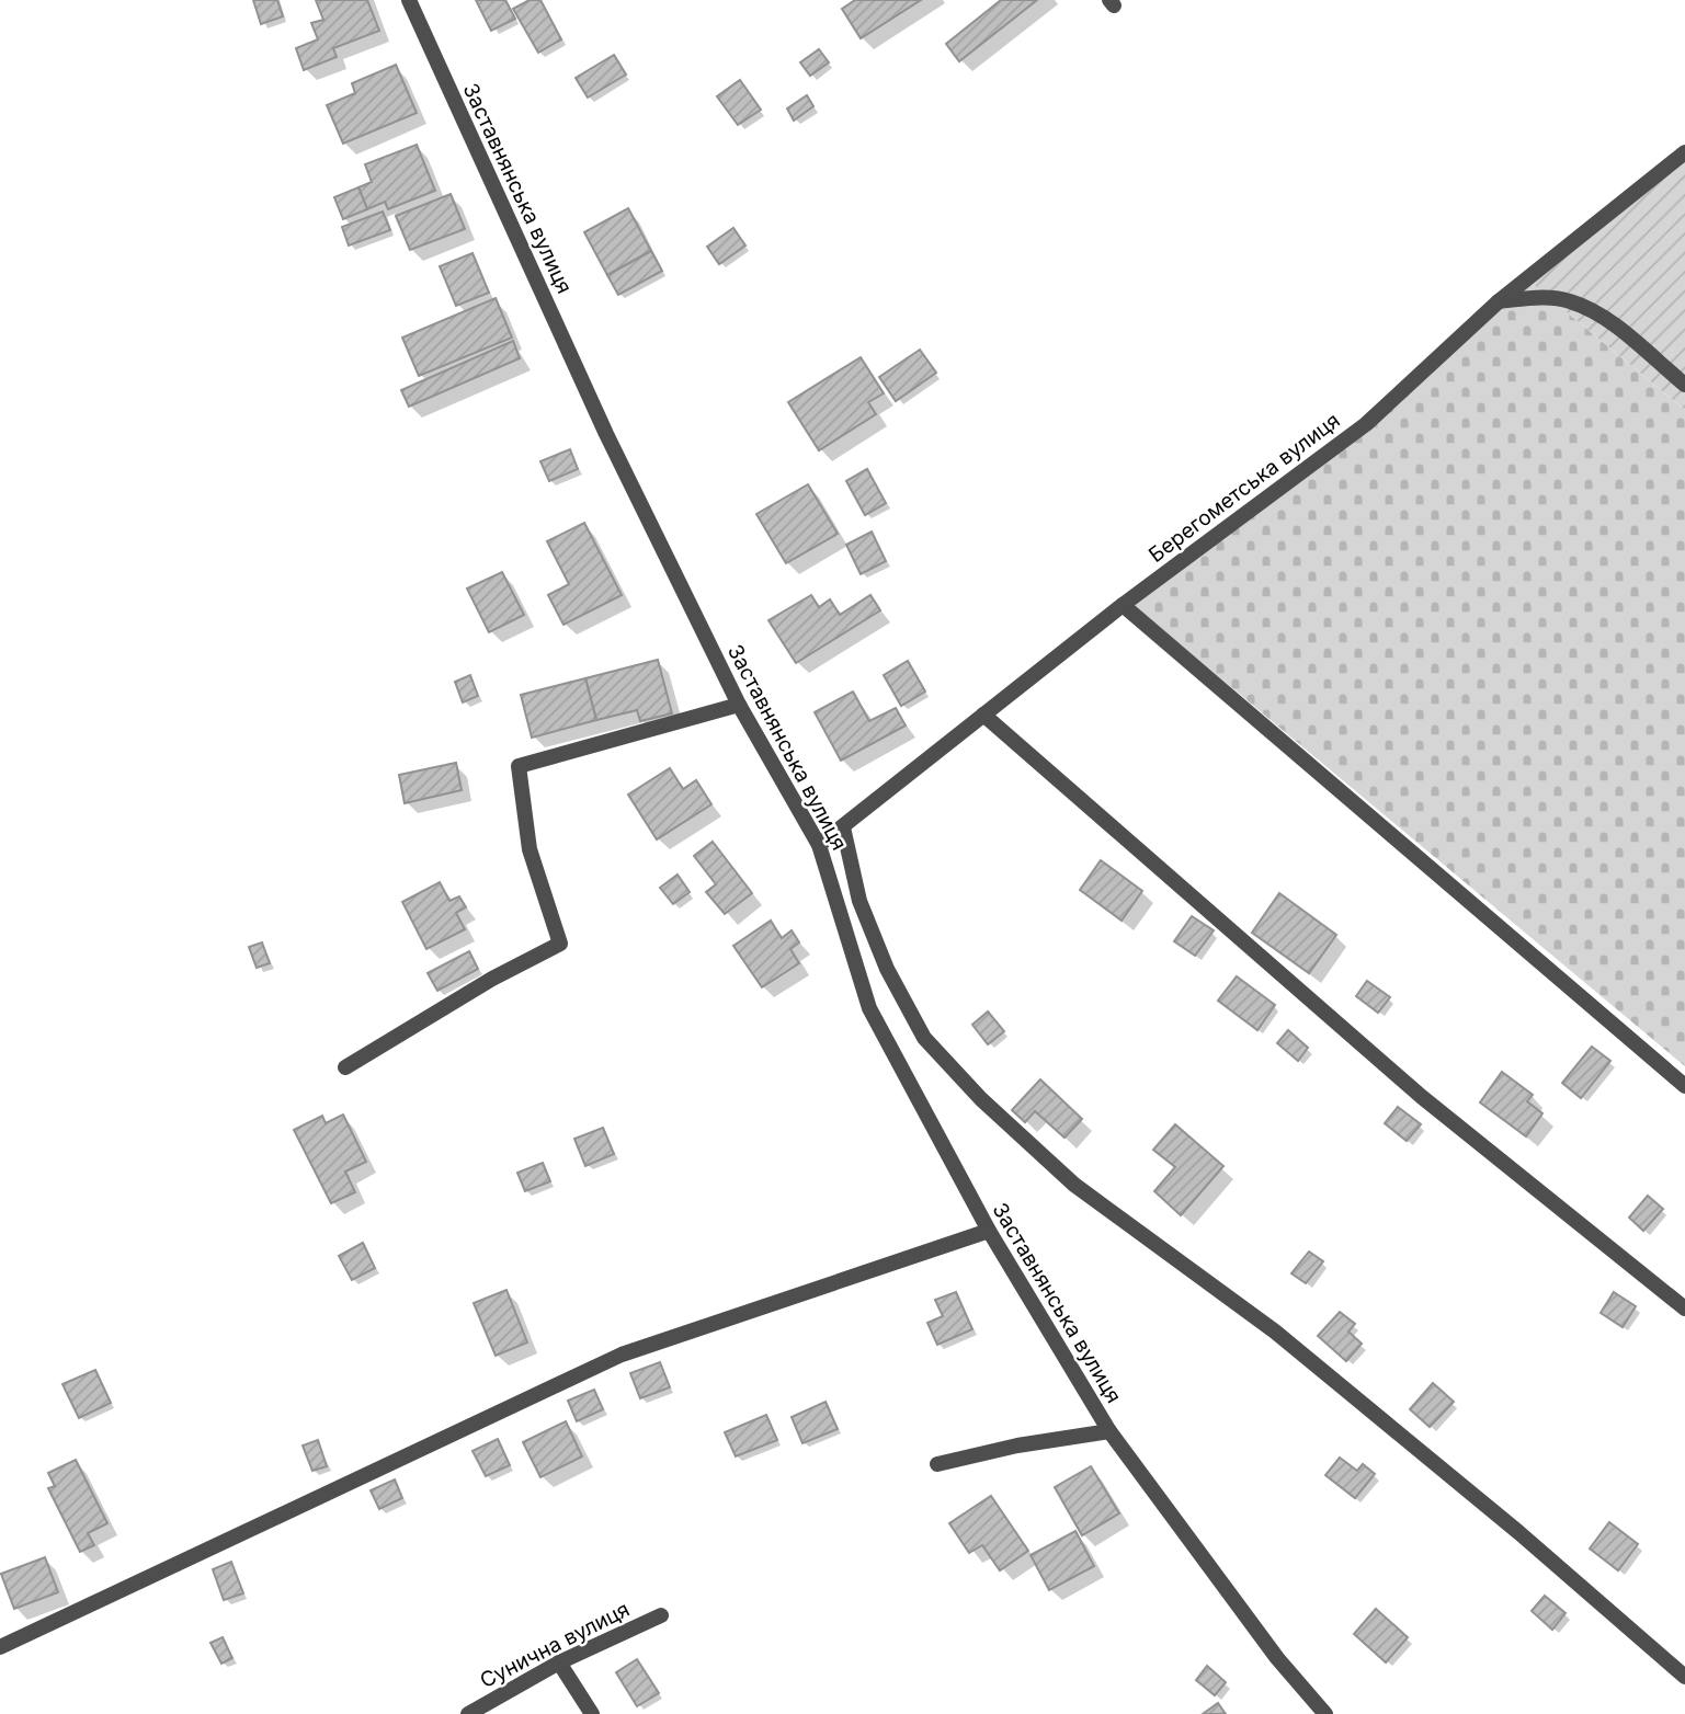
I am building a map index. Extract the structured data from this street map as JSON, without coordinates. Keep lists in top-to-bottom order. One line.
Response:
{"streets":{"street":["Заставнянська вулиця","Берегометська вулиця","Сунична вулиця"]},"crossings":[["Заставнянська вулиця","Берегометська вулиця"]]}
